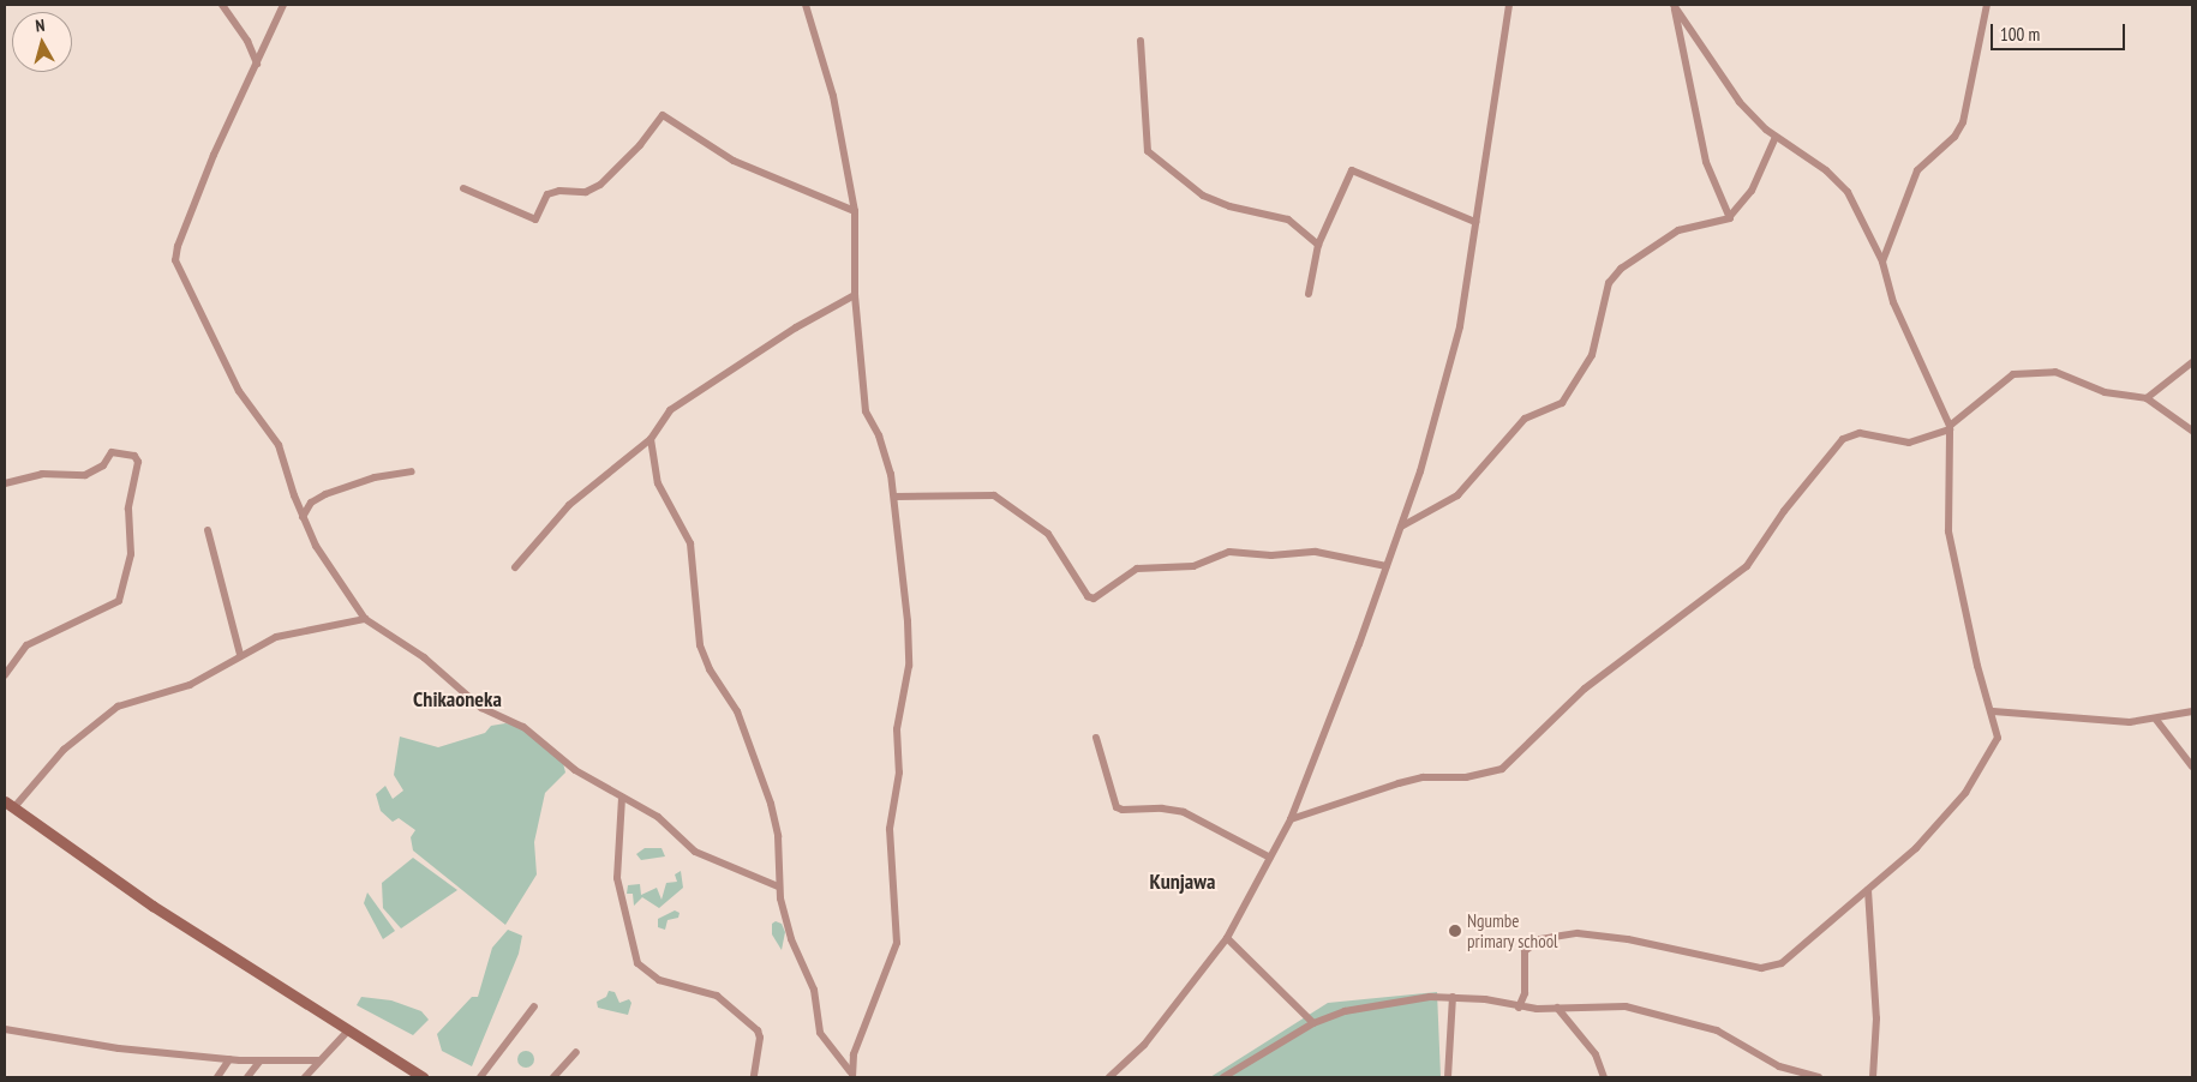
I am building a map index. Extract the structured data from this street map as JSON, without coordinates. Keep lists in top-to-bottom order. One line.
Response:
{"districts":["Chikaoneka","Kunjawa"],"places":["Ngumbe primary school"],"scale_bar":"100 m","north":"top"}
